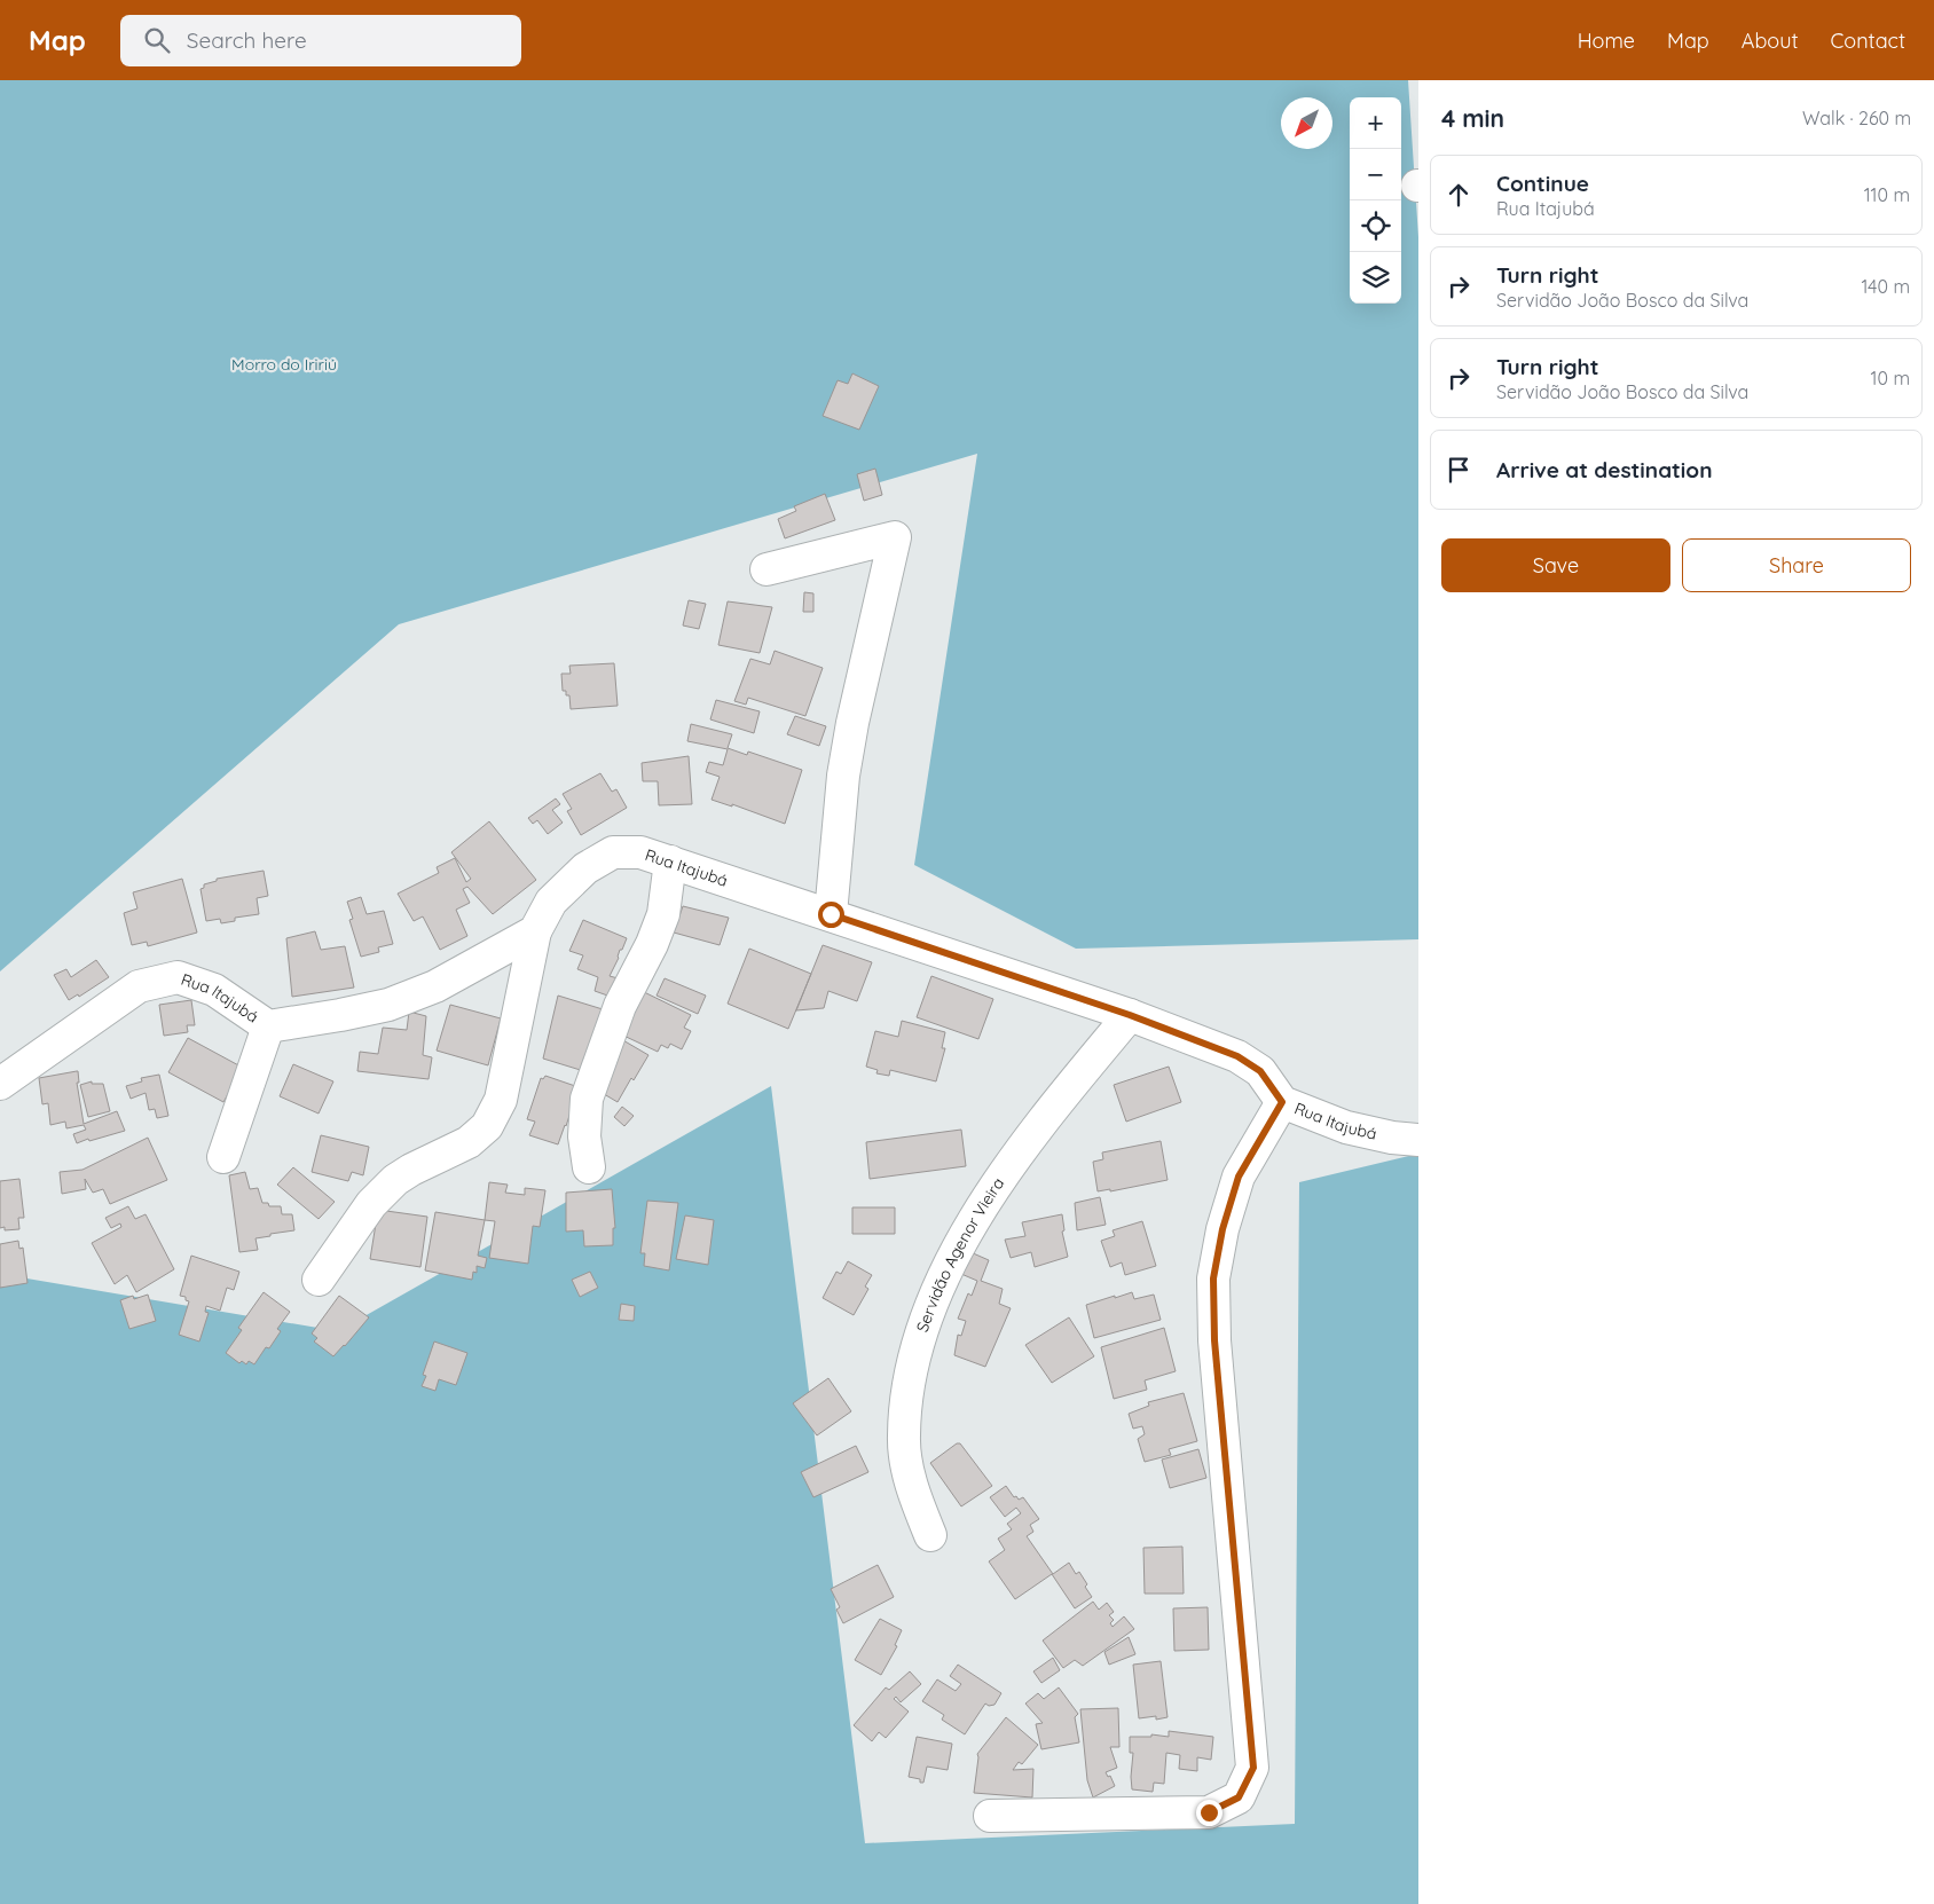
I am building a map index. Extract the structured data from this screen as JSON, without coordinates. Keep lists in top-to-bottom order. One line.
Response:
{"streets":{"street":["Rua Itajubá","Servidão Agenor Vieira"]},"crossings":[["Rua Itajubá","Servidão Agenor Vieira"]],"parks":["Morro do Iririú"],"north":"bottom left","page":{"header":"Map","search":"Search here","nav":["Home","Map","About","Contact"],"heading":["4 min","Walk · 260 m"],"map_buttons":["+","−"],"list":[["Continue","Rua Itajubá","110 m"],["Turn right","Servidão João Bosco da Silva","140 m"],["Turn right","Servidão João Bosco da Silva","10 m"],"Arrive at destination"],"buttons":["Save","Share"]}}
